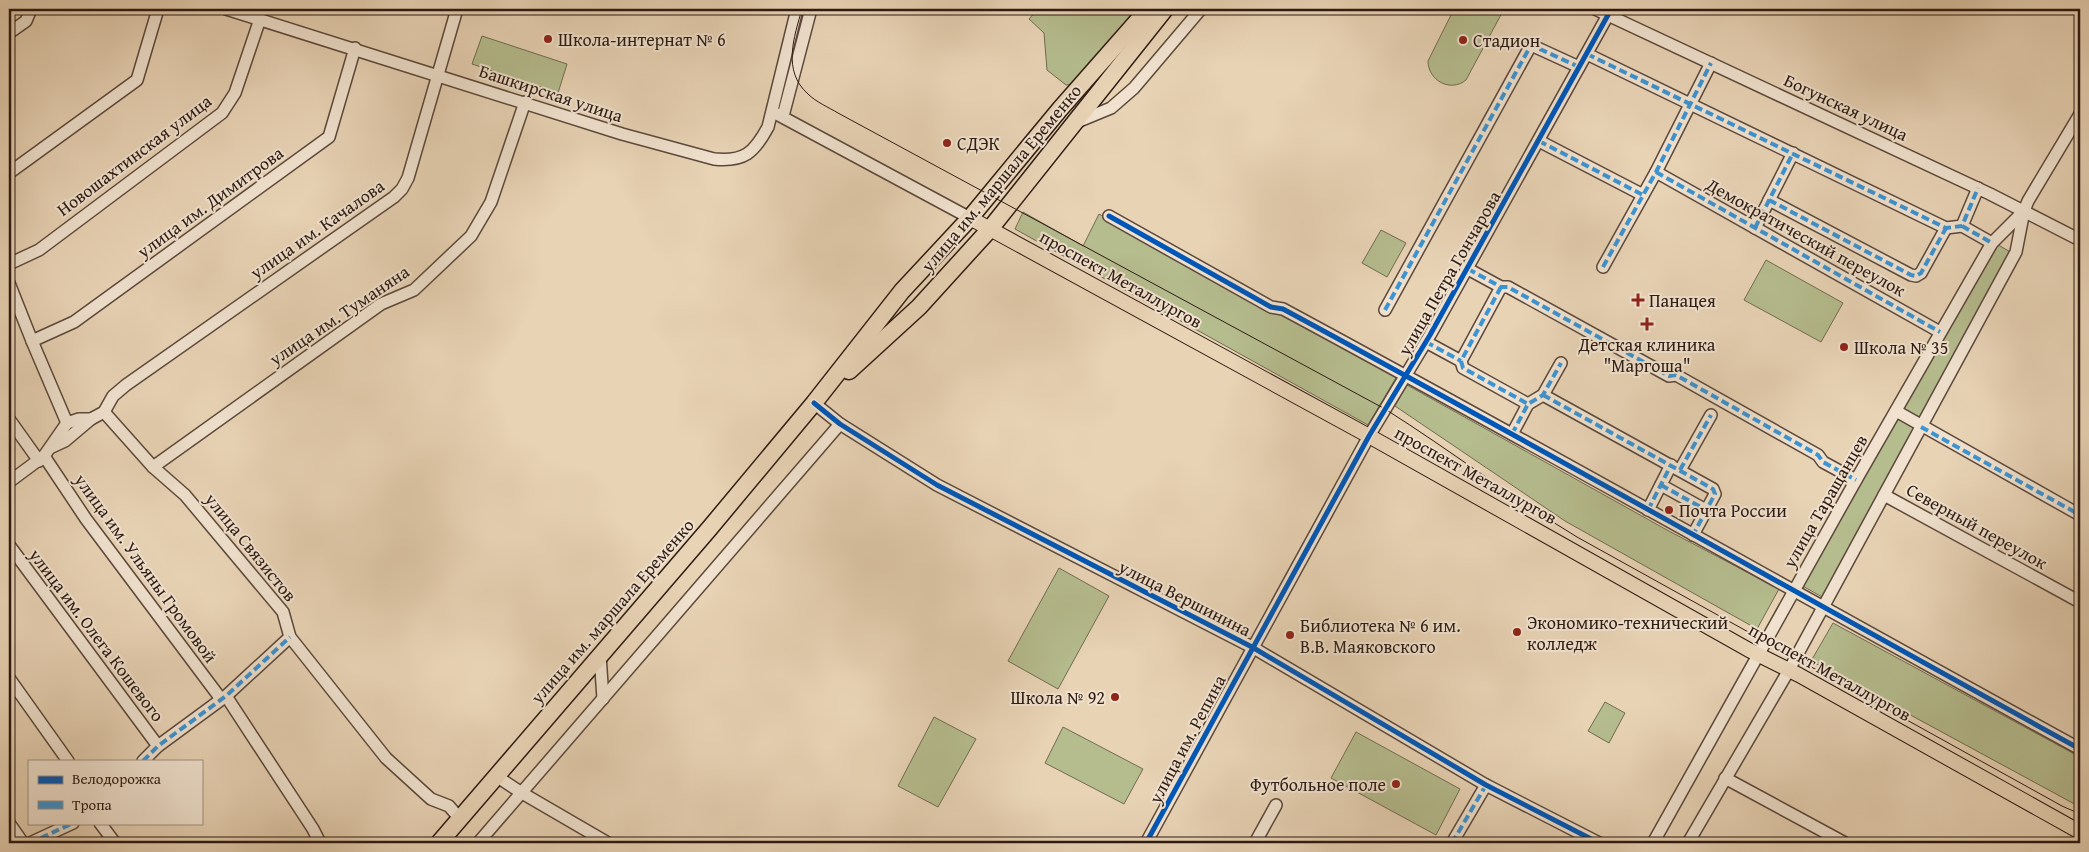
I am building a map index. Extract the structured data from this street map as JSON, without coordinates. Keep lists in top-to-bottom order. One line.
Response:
{"streets":{"highway":["улица им. маршала Еременко"],"main road":["проспект Металлургов"],"street":["Башкирская улица","Богунская улица","Новошахтинская улица","улица им. Димитрова","улица им. Качалова","Демократический переулок","улица Петра Гончарова","улица им. Туманяна","улица Таращанцев","Северный переулок","улица Связистов","улица им. Ульяны Громовой","улица Вершинина","улица им. Олега Кошевого","улица им. Репина"]},"crossings":[["Башкирская улица","Новошахтинская улица"],["Башкирская улица","улица им. Димитрова"],["Башкирская улица","улица им. Качалова"],["Башкирская улица","проспект Металлургов"],["Башкирская улица","улица им. Туманяна"],["Богунская улица","улица Петра Гончарова"],["Богунская улица","улица Таращанцев"],["улица им. маршала Еременко","проспект Металлургов"],["улица им. маршала Еременко","улица Связистов"],["улица им. маршала Еременко","улица Вершинина"],["улица им. Качалова","улица Связистов"],["Демократический переулок","улица Таращанцев"],["улица Петра Гончарова","проспект Металлургов"],["улица Петра Гончарова","улица Вершинина"],["улица Петра Гончарова","улица им. Репина"],["проспект Металлургов","улица Таращанцев"],["улица им. Туманяна","улица Связистов"],["улица Таращанцев","Северный переулок"],["улица Вершинина","улица им. Репина"]],"places":{"other":["Школа-интернат № 6","Стадион","СДЭК","Школа № 35","Почта России","Экономико-технический колледж","Библиотека № 6 им. В.В. Маяковского","Школа № 92","Футбольное поле"],"health":["Панацея","Детская клиника \"Маргоша\""]},"legend":["Велодорожка","Тропа"]}
